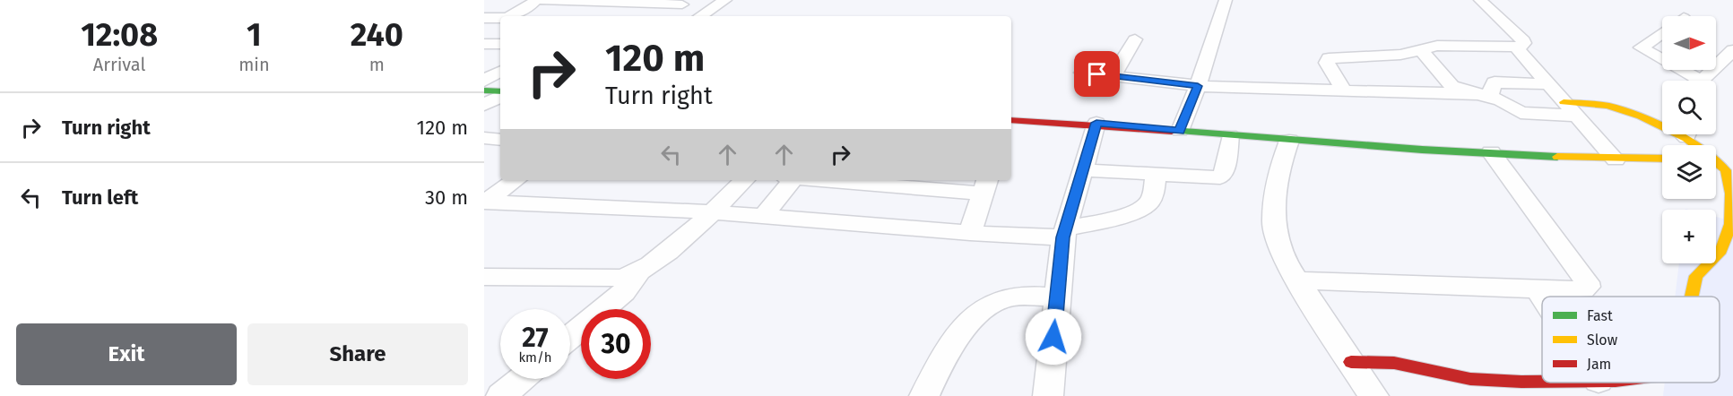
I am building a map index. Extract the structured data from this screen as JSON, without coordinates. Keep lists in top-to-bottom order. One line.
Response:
{"legend":["Fast","Slow","Jam"],"north":"right","page":{"eta":["12:08","Arrival","1","min","240","m"],"map_buttons":"+","turn":["120 m","Turn right"],"list":[{"name":"Turn right","value":"120 m"},{"name":"Turn left","value":"30 m"}],"speed":"27 km/h","limit":"30","buttons":["Exit","Share"]}}
